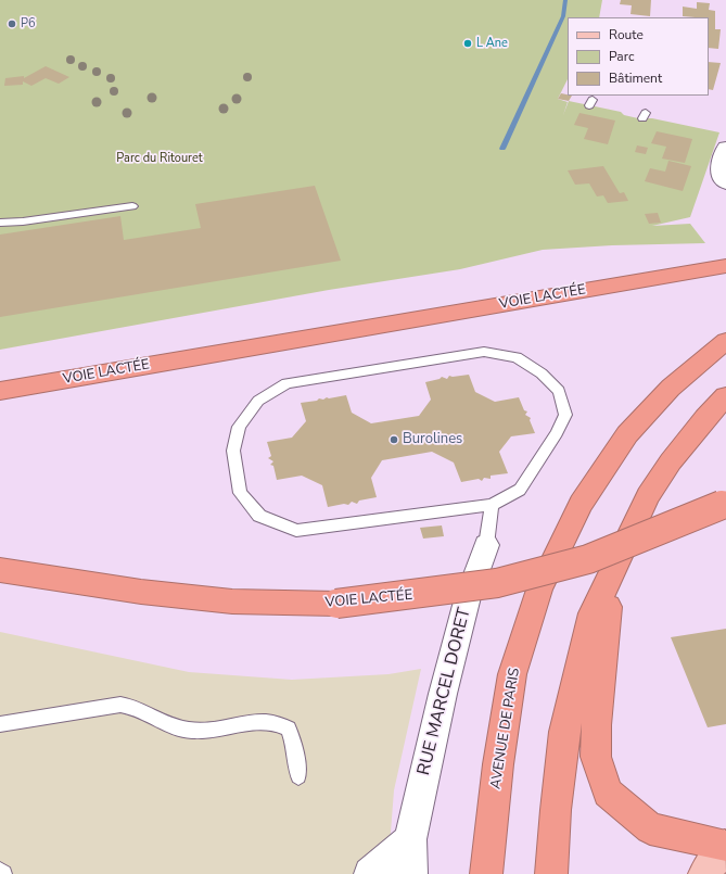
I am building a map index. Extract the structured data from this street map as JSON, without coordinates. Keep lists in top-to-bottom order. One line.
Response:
{"streets":{"highway":["VOIE LACTÉE","AVENUE DE PARIS"],"street":["RUE MARCEL DORET"]},"parks":["Parc du Ritouret"],"places":["P6","L Ane","Burolines"],"legend":["Route","Parc","Bâtiment"]}
